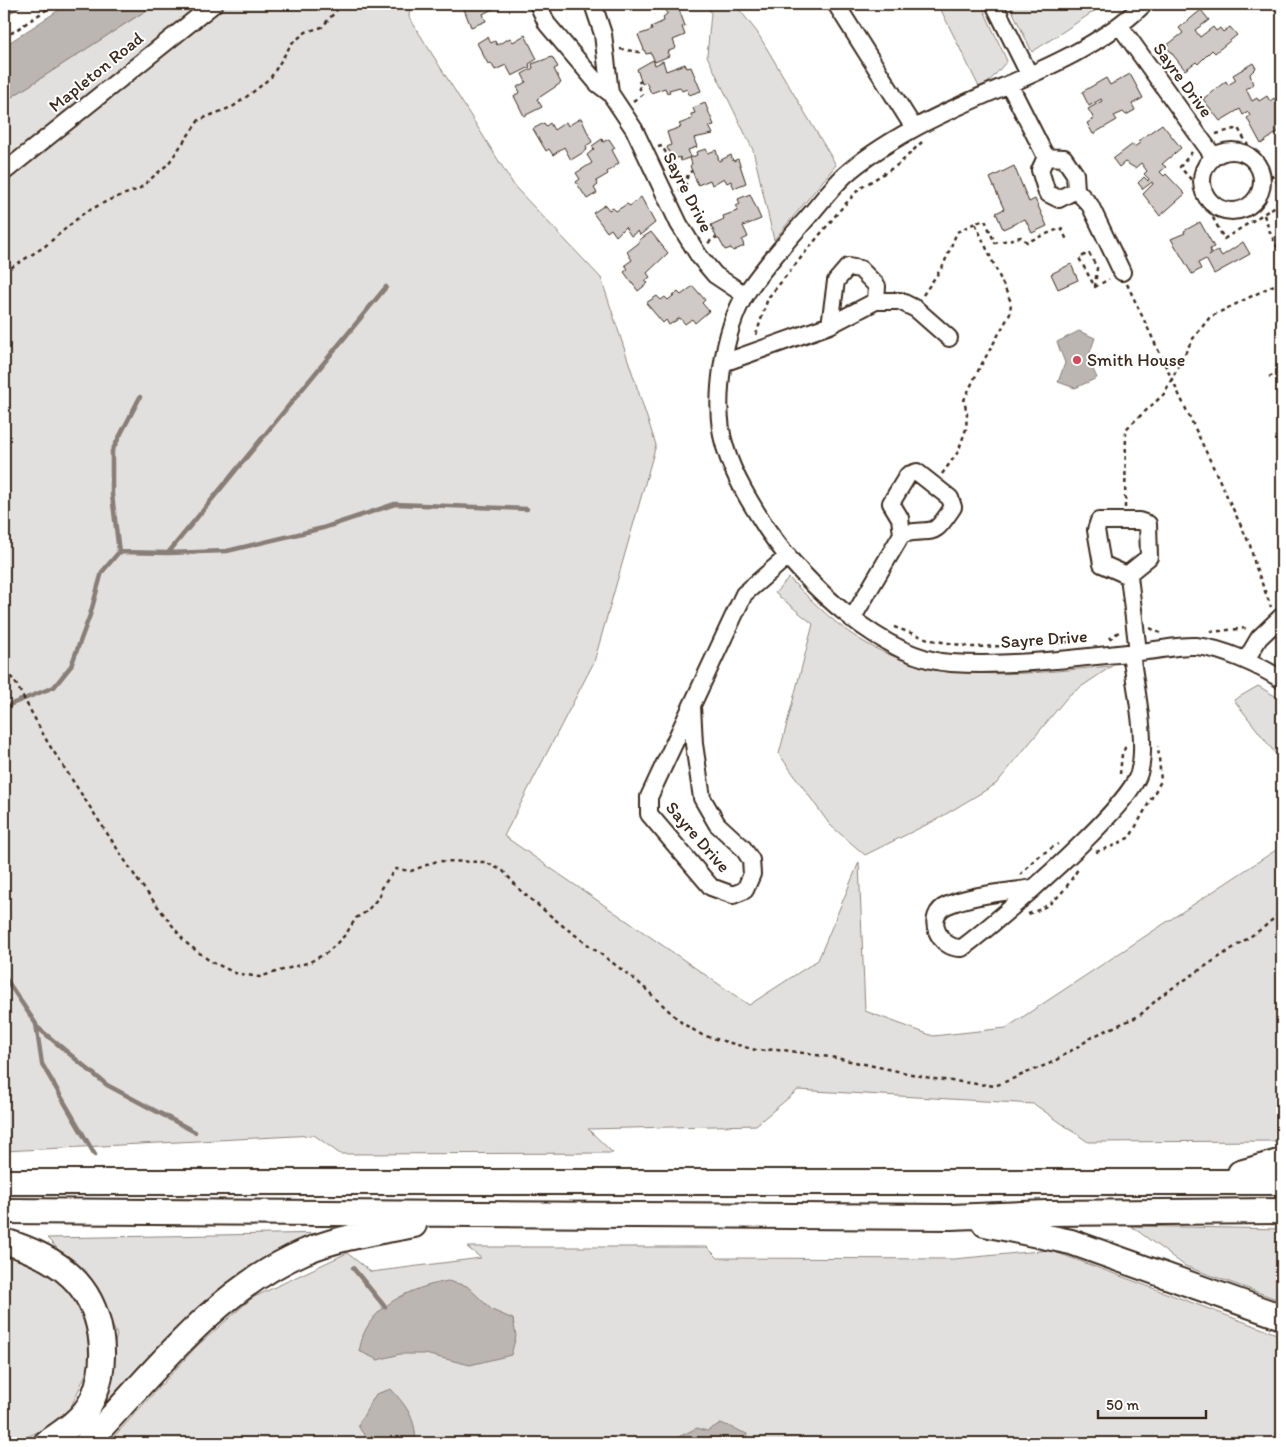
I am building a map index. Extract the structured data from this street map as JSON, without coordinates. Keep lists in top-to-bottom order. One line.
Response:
{"streets":{"street":["Mapleton Road","Sayre Drive"]},"places":["Smith House"],"scale_bar":"50 m"}
